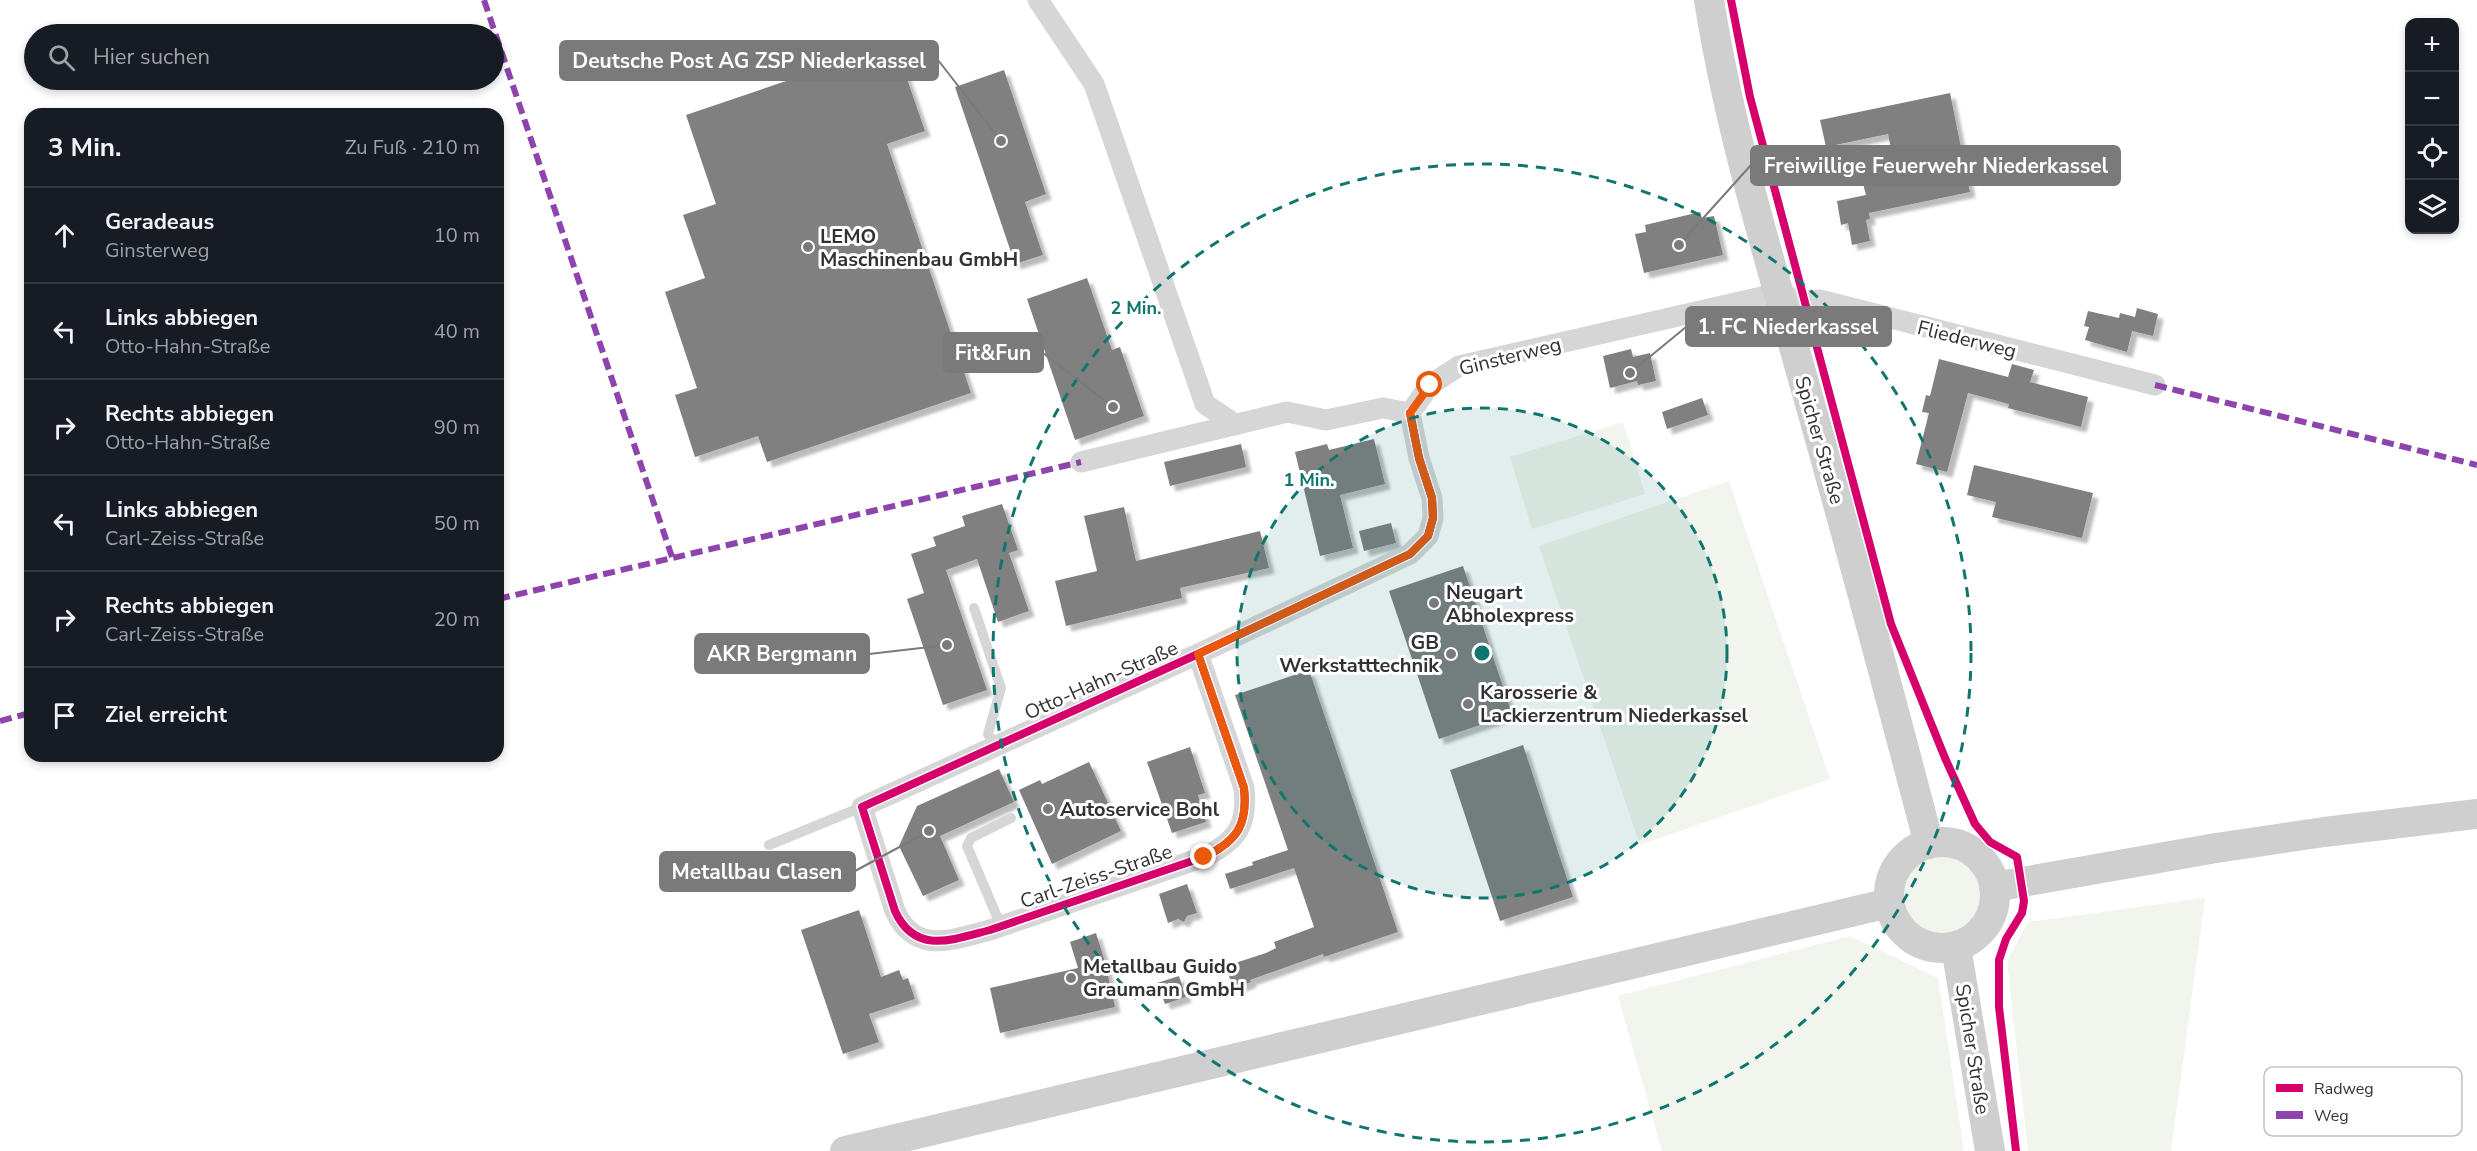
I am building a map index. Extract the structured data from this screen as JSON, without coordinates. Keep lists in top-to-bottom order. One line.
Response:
{"streets":{"main road":["Spicher Straße"],"street":["Fliederweg","Ginsterweg","Otto-Hahn-Straße","Carl-Zeiss-Straße"]},"crossings":[["Fliederweg","Ginsterweg"],["Fliederweg","Spicher Straße"],["Ginsterweg","Spicher Straße"],["Ginsterweg","Otto-Hahn-Straße"],["Otto-Hahn-Straße","Carl-Zeiss-Straße"]],"places":["Deutsche Post AG ZSP Niederkassel","Freiwillige Feuerwehr Niederkassel","LEMO Maschinenbau GmbH","1. FC Niederkassel","Fit&Fun","Neugart Abholexpress","AKR Bergmann","GB Werkstatttechnik","Karosserie & Lackierzentrum Niederkassel","Autoservice Bohl","Metallbau Clasen","Metallbau Guido Graumann GmbH"],"legend":["Radweg","Weg"],"page":{"map_buttons":["+","−"],"search":"Hier suchen","heading":["3 Min.","Zu Fuß · 210 m"],"list":[["Geradeaus","Ginsterweg","10 m"],["Links abbiegen","Otto-Hahn-Straße","40 m"],["Rechts abbiegen","Otto-Hahn-Straße","90 m"],["Links abbiegen","Carl-Zeiss-Straße","50 m"],["Rechts abbiegen","Carl-Zeiss-Straße","20 m"],"Ziel erreicht"]},"rings":["2 Min.","1 Min."]}
